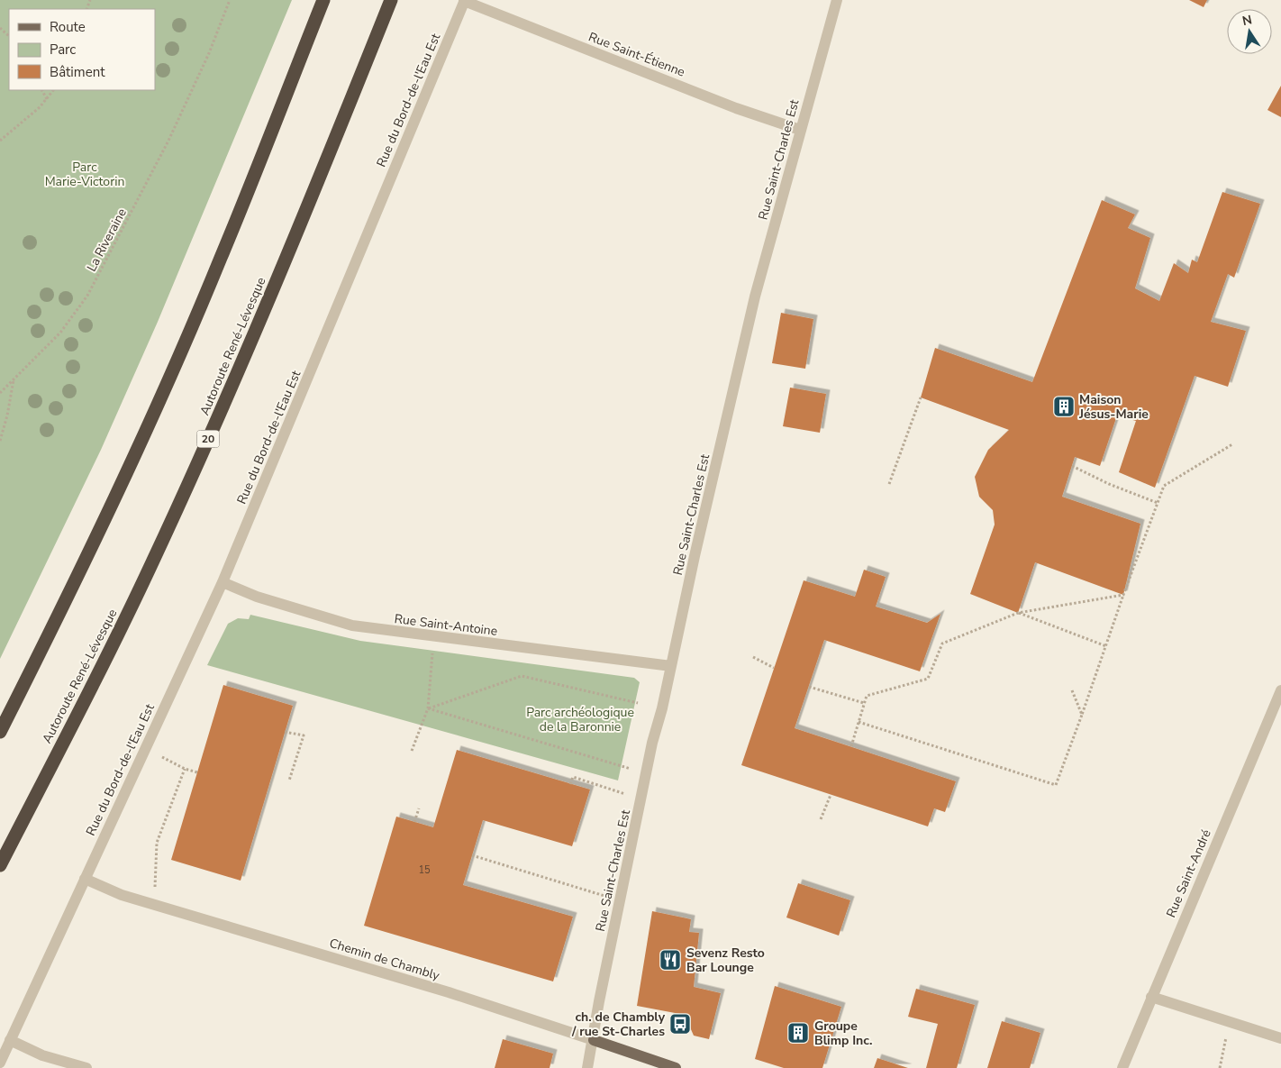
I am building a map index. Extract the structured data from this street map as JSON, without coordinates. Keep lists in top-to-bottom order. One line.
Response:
{"streets":{"highway":["Autoroute René-Lévesque","20"],"main road":["Chemin de Chambly"],"street":["Rue Saint-Étienne","Rue du Bord-de-l'Eau Est","Rue Saint-Charles Est","Rue Saint-Antoine","Rue Saint-André"],"path":["La Riveraine"]},"crossings":[["Rue Saint-Étienne","Rue du Bord-de-l'Eau Est"],["Rue Saint-Étienne","Rue Saint-Charles Est"],["Rue du Bord-de-l'Eau Est","Rue Saint-Antoine"],["Rue du Bord-de-l'Eau Est","Chemin de Chambly"],["Rue Saint-Charles Est","Rue Saint-Antoine"],["Rue Saint-Charles Est","Chemin de Chambly"]],"parks":["Parc Marie-Victorin","Parc archéologique de la Baronnie"],"places":{"building":["Maison Jésus-Marie","Groupe Blimp Inc."],"restaurant":["Sevenz Resto Bar Lounge"],"bus stop":["ch. de Chambly / rue St-Charles"]},"house_numbers":["15"],"legend":["Route","Parc","Bâtiment"],"north":"top"}
